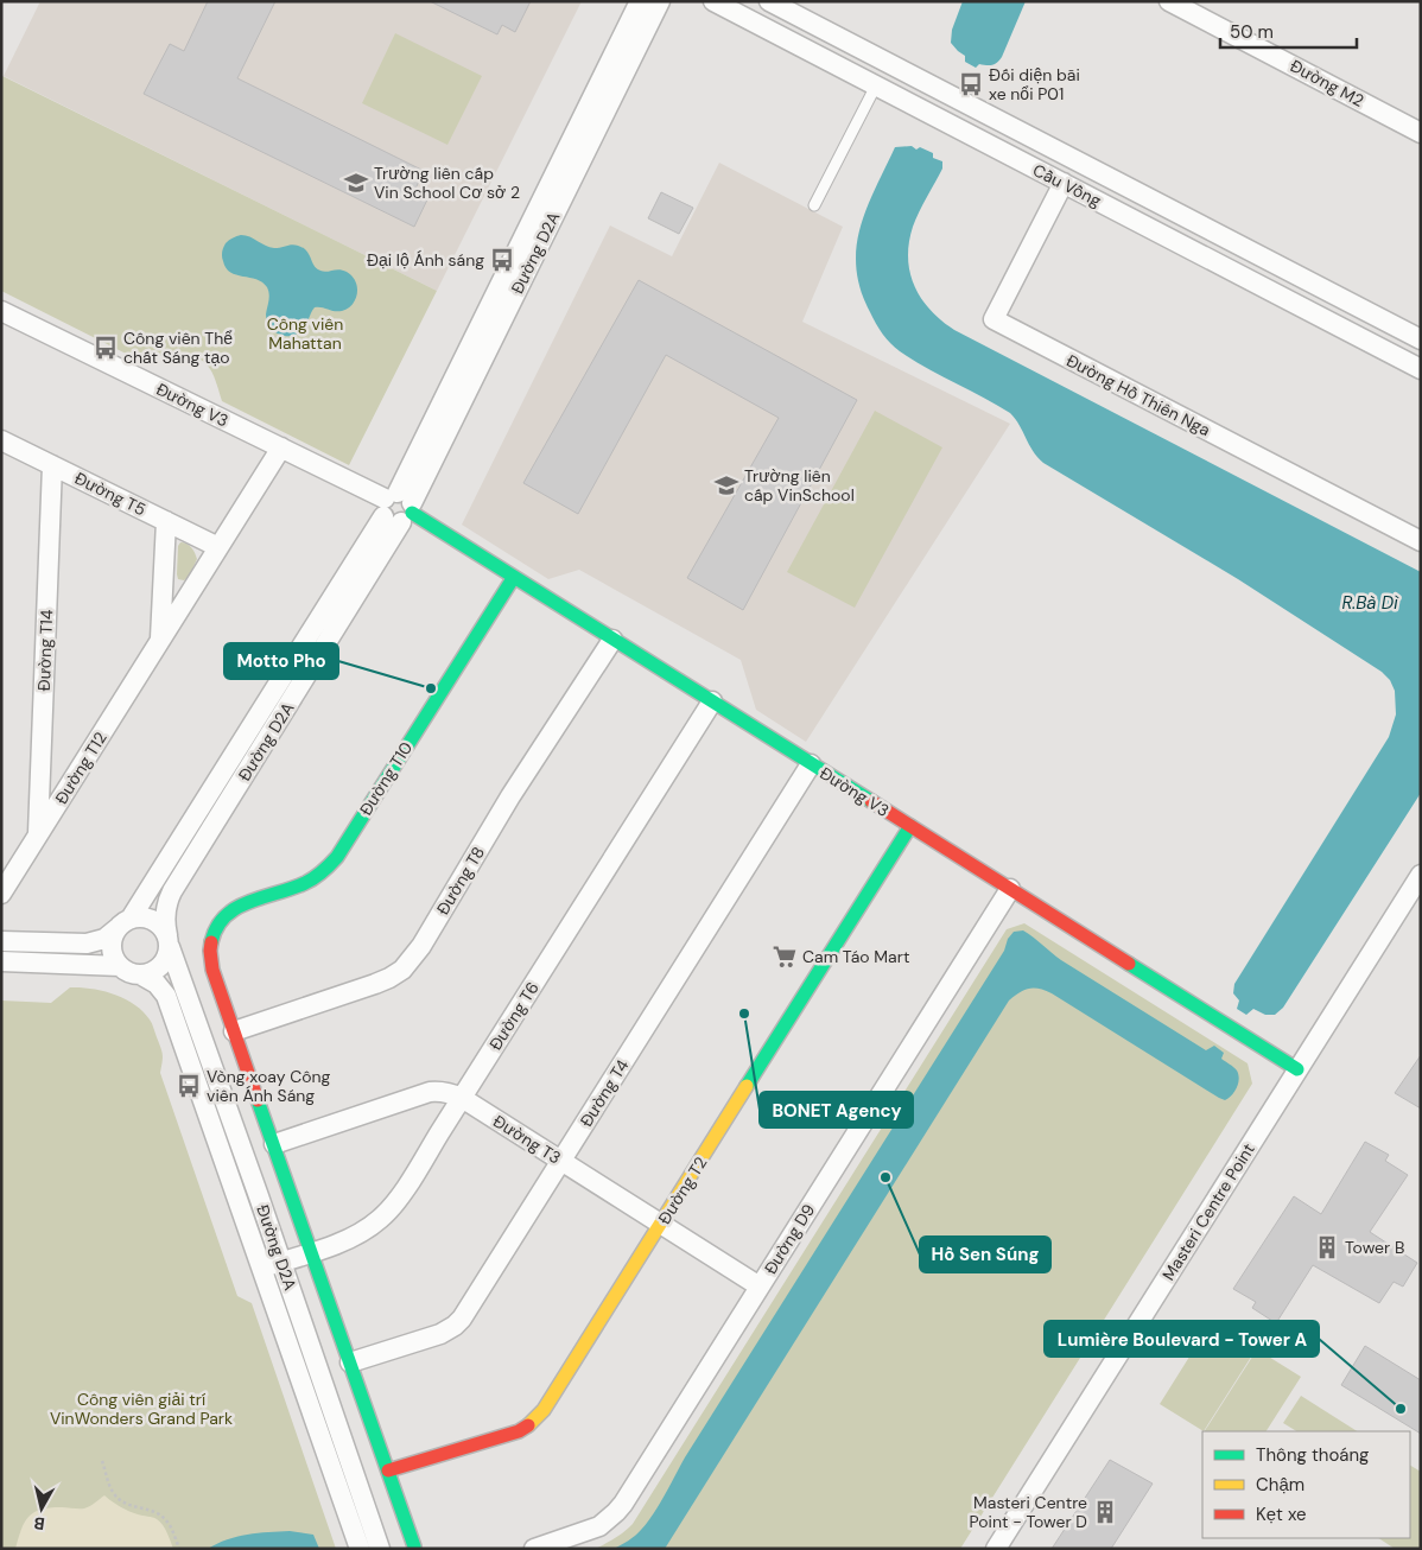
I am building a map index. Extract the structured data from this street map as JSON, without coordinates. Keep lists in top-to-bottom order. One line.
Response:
{"streets":{"street":["Đường M2","Cầu Vồng","Đường D2A","Đường Hồ Thiên Nga","Đường V3","Đường T5","Đường T14","Đường T12","Đường T10","Đường T8","Đường T6","Đường T4","Đường T3","Đường T2","Masteri Centre Point","Đường D9"]},"crossings":[["Cầu Vồng","Đường Hồ Thiên Nga"],["Đường D2A","Đường V3"],["Đường D2A","Đường T6"],["Đường V3","Đường T12"],["Đường V3","Đường T10"],["Đường V3","Đường T8"],["Đường V3","Đường T6"],["Đường V3","Đường T4"],["Đường V3","Đường T2"],["Đường V3","Masteri Centre Point"],["Đường V3","Đường D9"],["Đường T5","Đường T14"],["Đường T5","Đường T12"],["Đường T14","Đường T12"],["Đường T10","Đường T8"],["Đường T6","Đường T3"],["Đường T4","Đường T3"],["Đường T3","Đường T2"],["Đường T3","Đường D9"]],"water":["R.Bà Dì"],"parks":["Công viên Mahattan","Công viên giải trí VinWonders Grand Park"],"places":{"bus stop":["Đối diện bãi xe nổi P01","Đại lộ Ánh sáng","Công viên Thể chất Sáng tạo","Vòng xoay Công viên Ánh Sáng"],"school or university":["Trường liên cấp Vin School Cơ sở 2","Trường liên cấp VinSchool"],"other":["Motto Pho","BONET Agency","Hồ Sen Súng","Lumière Boulevard - Tower A"],"supermarket":["Cam Táo Mart"],"building":["Tower B","Masteri Centre Point - Tower D"]},"legend":["Thông thoáng","Chậm","Kẹt xe"],"scale_bar":"50 m","north":"bottom"}
